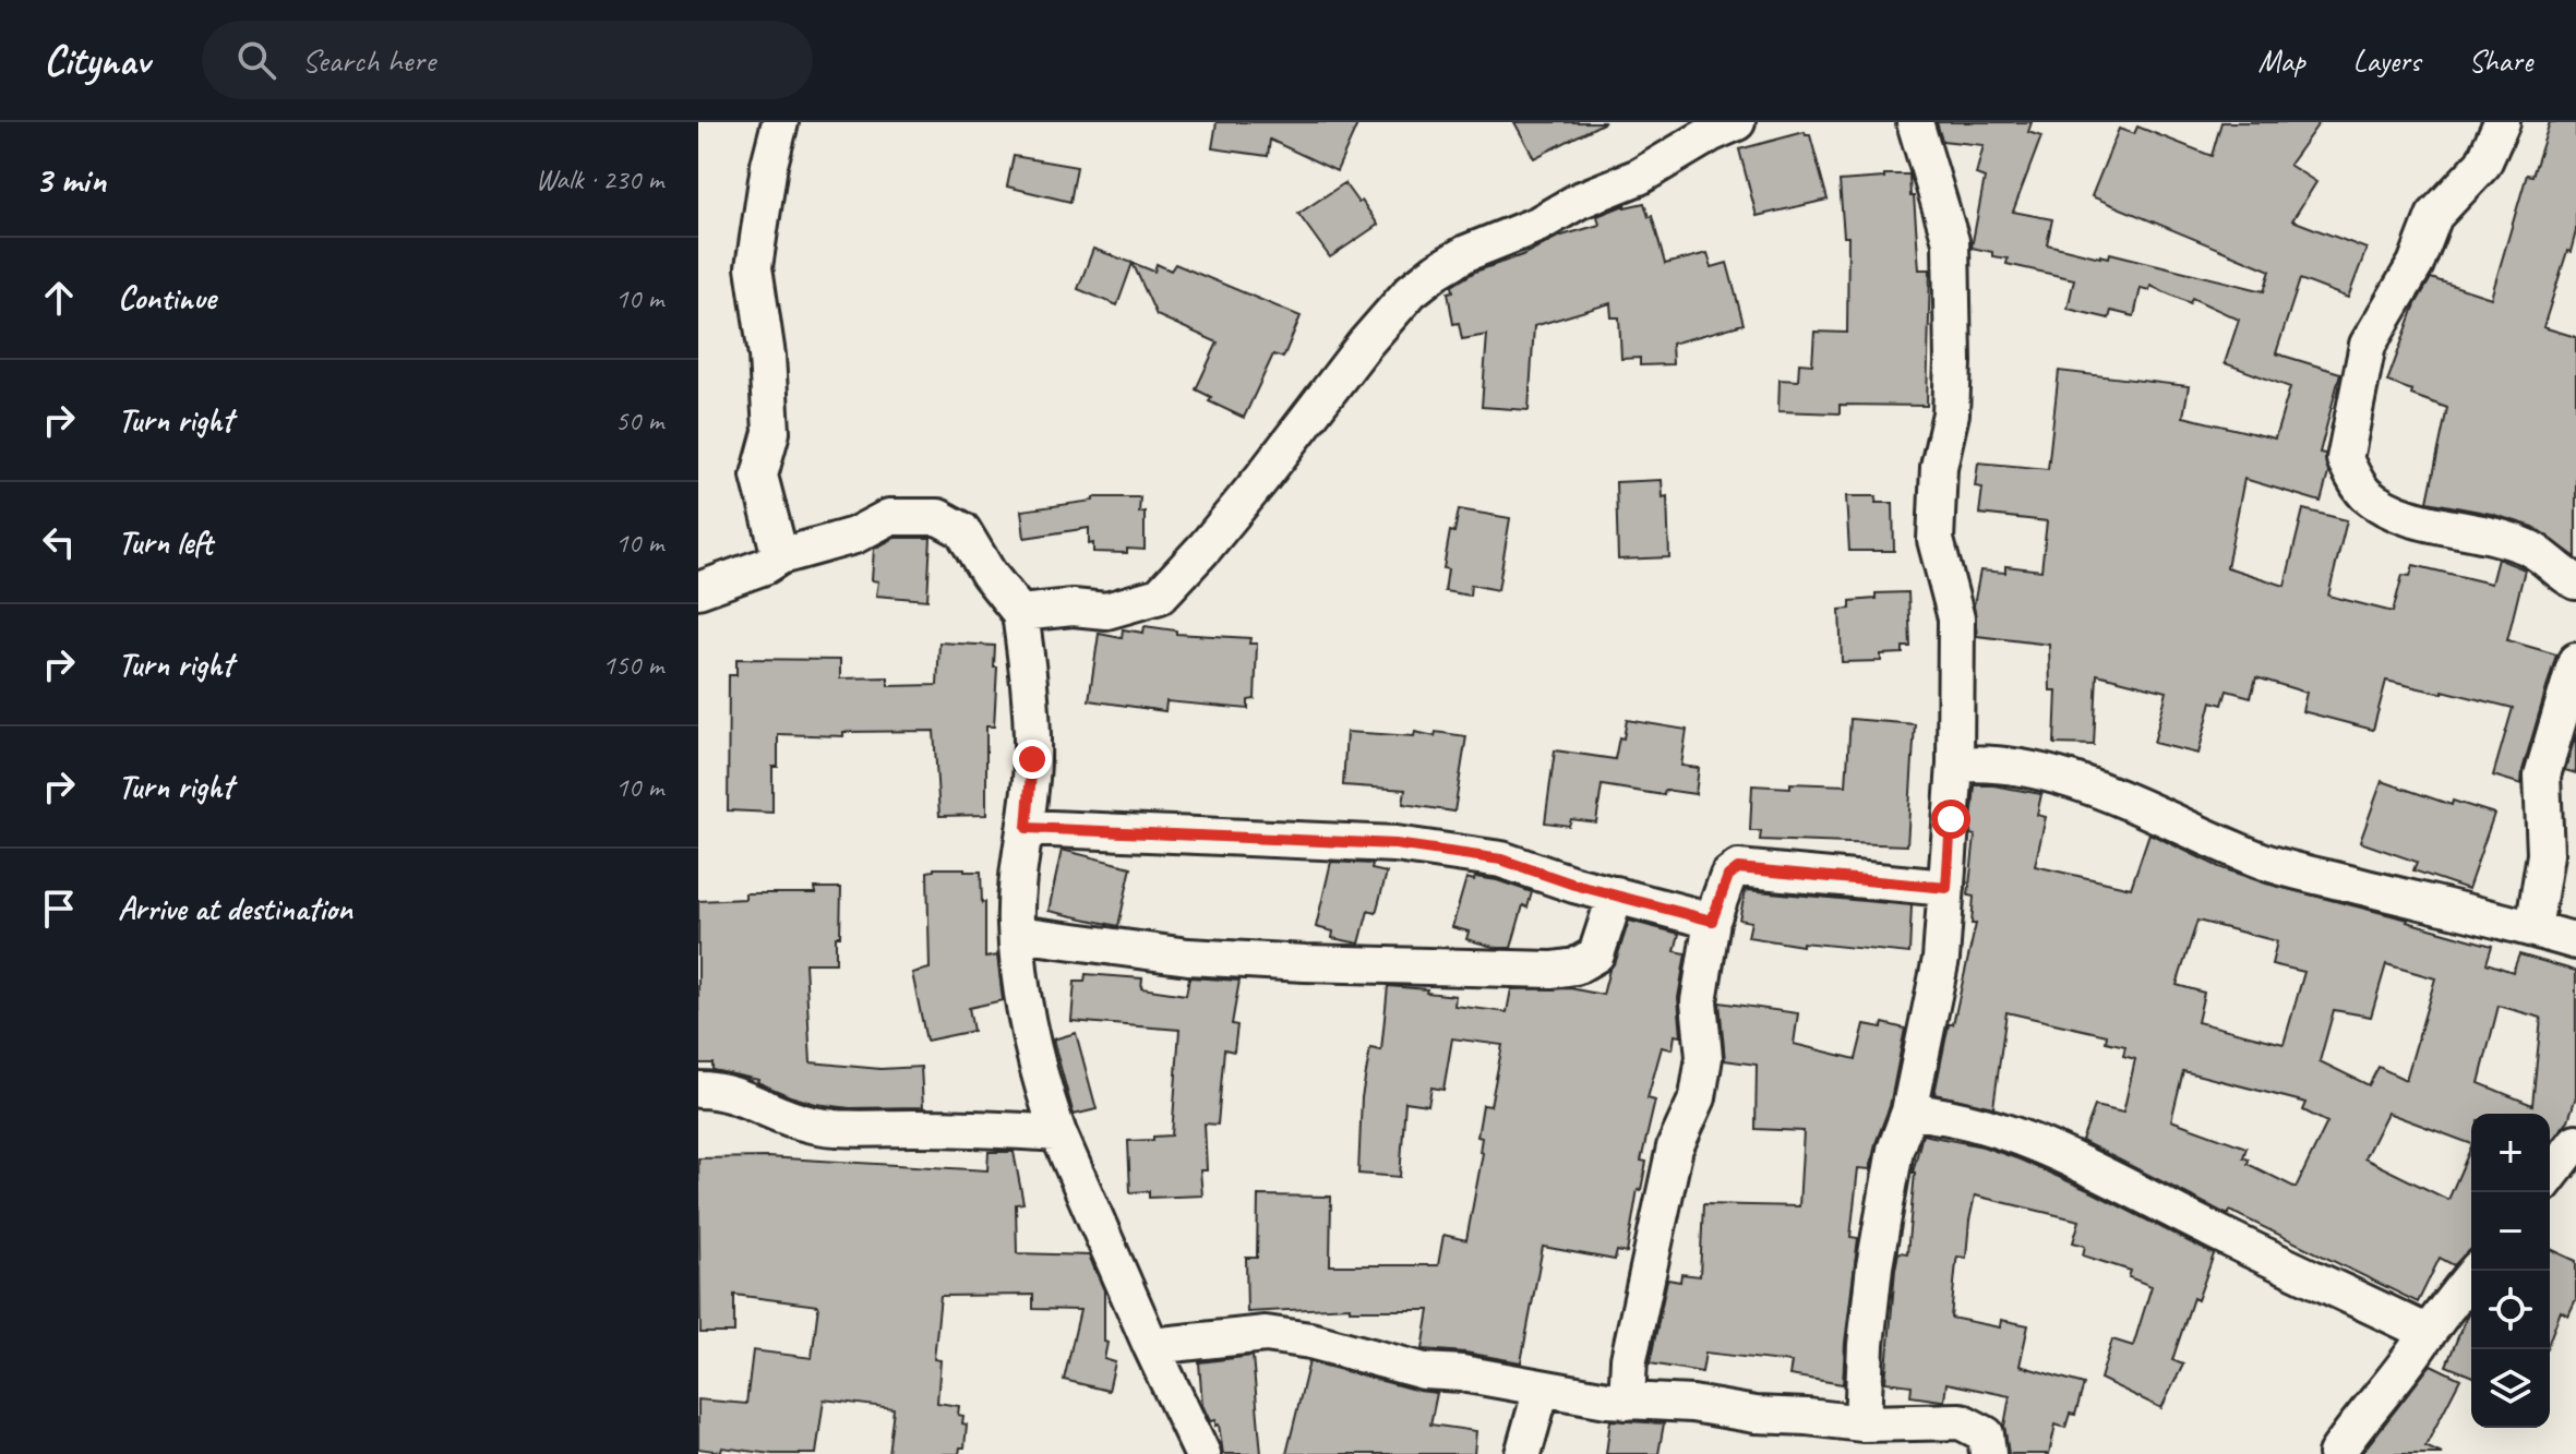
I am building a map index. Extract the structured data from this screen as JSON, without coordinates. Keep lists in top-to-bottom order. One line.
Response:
{"page":{"header":"Citynav","search":"Search here","nav":["Map","Layers","Share"],"heading":["3 min","Walk · 230 m"],"list":[["Continue","10 m"],["Turn right","50 m"],["Turn left","10 m"],["Turn right","150 m"],["Turn right","10 m"],"Arrive at destination"],"map_buttons":["+","−"]}}
